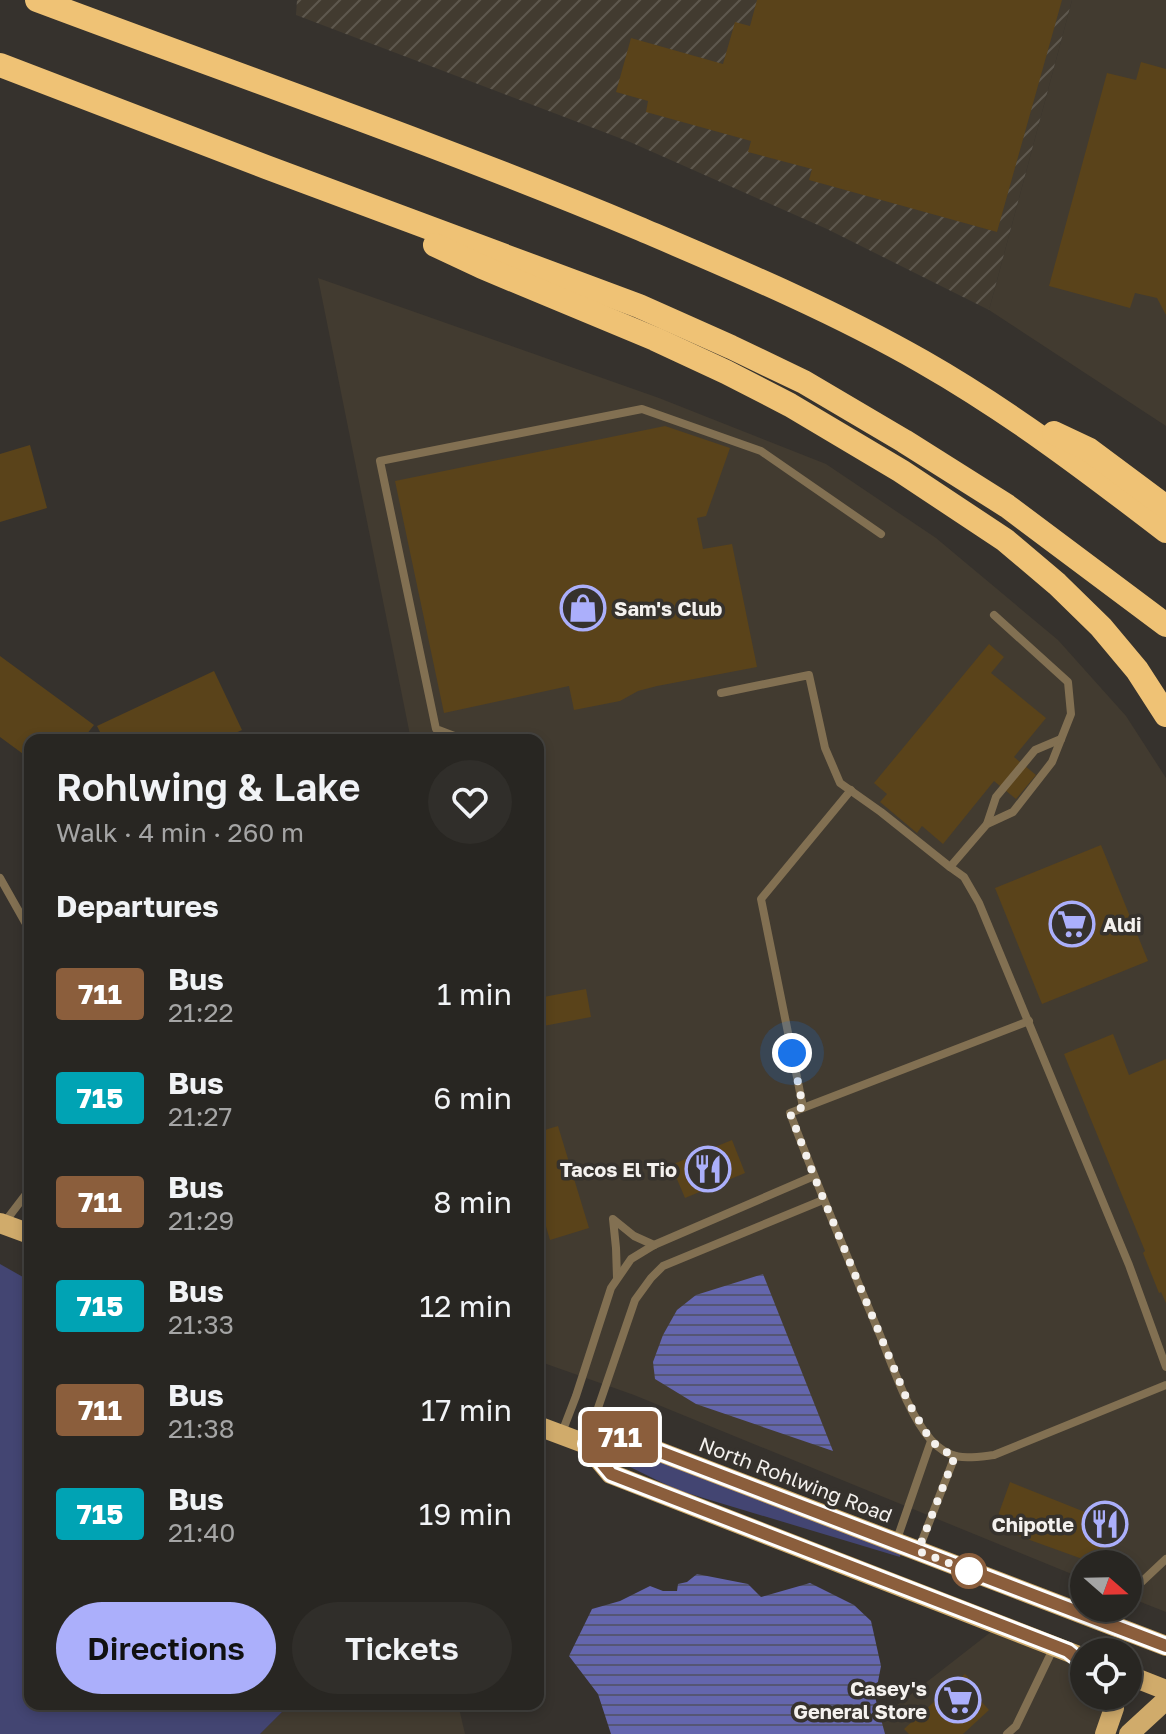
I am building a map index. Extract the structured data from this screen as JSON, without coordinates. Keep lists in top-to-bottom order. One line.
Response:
{"streets":{"main road":["North Rohlwing Road"]},"places":{"shop":["Sam's Club"],"supermarket":["Aldi","Casey's General Store"],"restaurant":["Tacos El Tio","Chipotle"]},"lines":["bus line 711"],"north":"right","page":{"on_map":"711","heading":[["Rohlwing & Lake","Walk · 4 min · 260 m"],"Departures"],"list":[{"mark":"711","name":"Bus","note":"21:22","value":"1 min"},{"mark":"715","name":"Bus","note":"21:27","value":"6 min"},{"mark":"711","name":"Bus","note":"21:29","value":"8 min"},{"mark":"715","name":"Bus","note":"21:33","value":"12 min"},{"mark":"711","name":"Bus","note":"21:38","value":"17 min"},{"mark":"715","name":"Bus","note":"21:40","value":"19 min"}],"buttons":["Directions","Tickets"]}}
